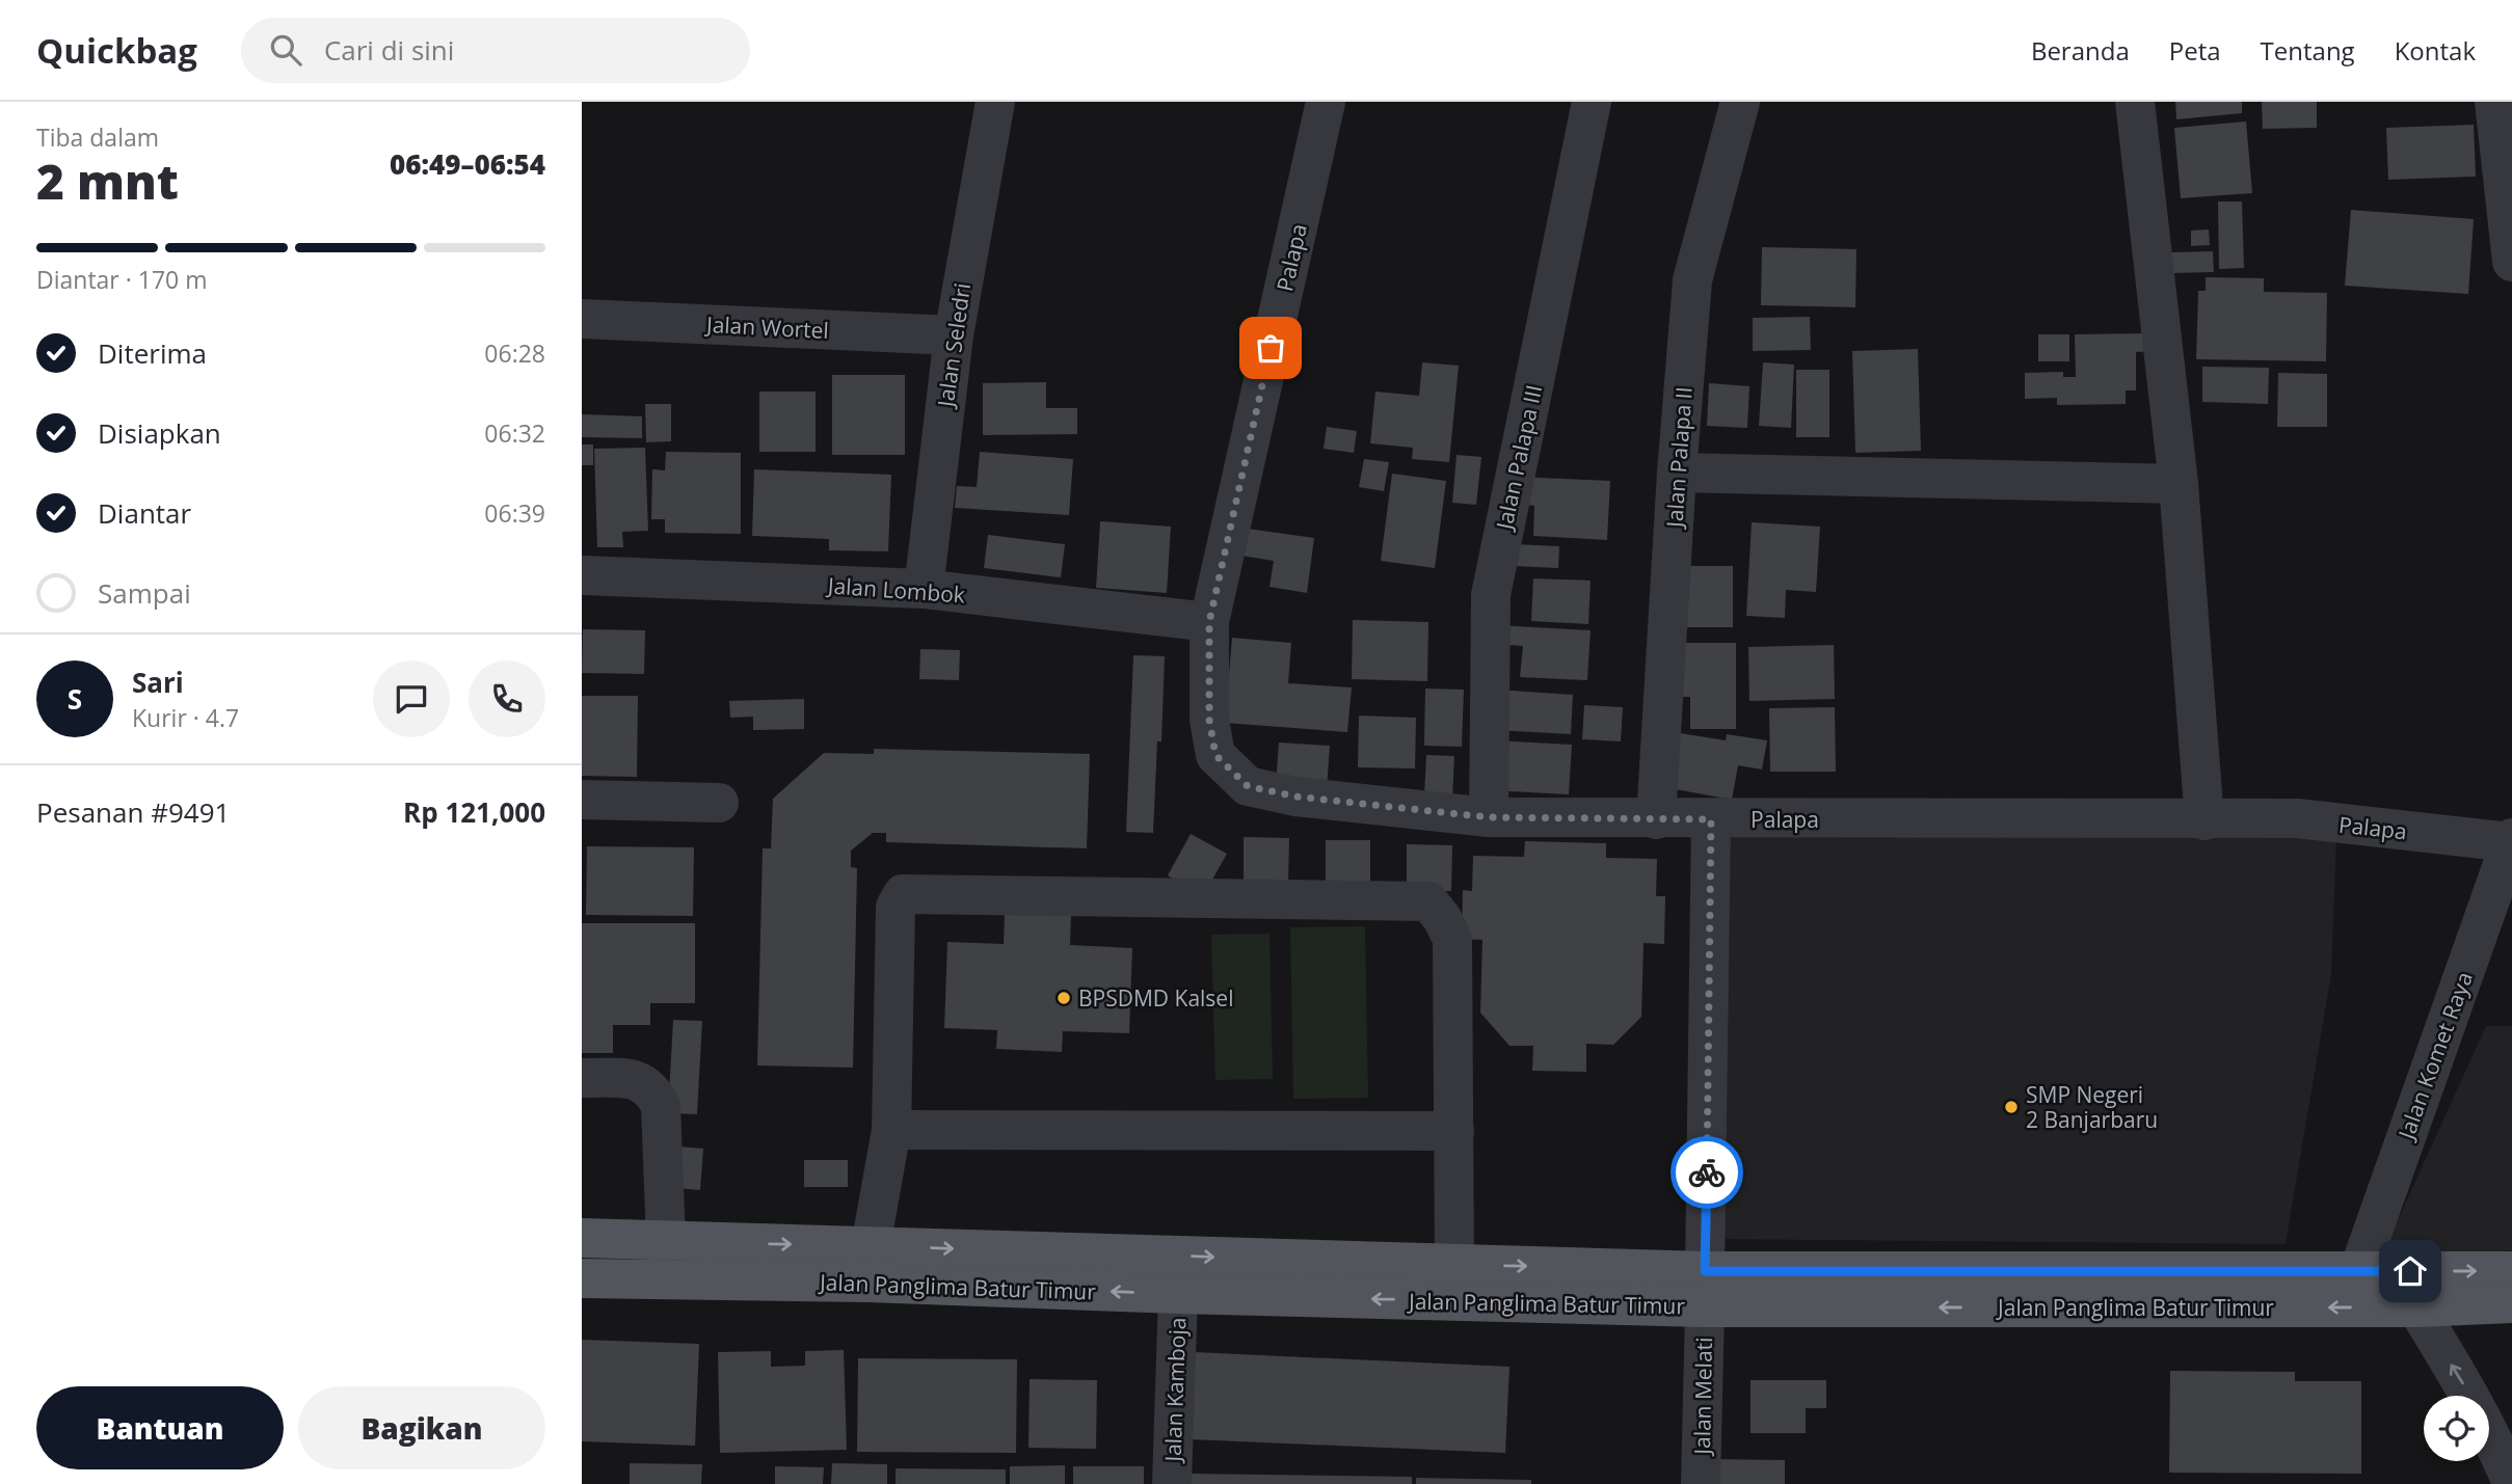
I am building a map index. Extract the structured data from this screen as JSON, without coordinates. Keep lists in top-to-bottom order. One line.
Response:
{"streets":{"main road":["Jalan Panglima Batur Timur"],"street":["Palapa","Jalan Wortel","Jalan Seledri","Jalan Palapa III","Jalan Palapa II","Jalan Lombok","Jalan Komet Raya","Jalan Kamboja","Jalan Melati"]},"crossings":[["Palapa","Jalan Palapa III"],["Palapa","Jalan Palapa II"],["Palapa","Jalan Lombok"],["Palapa","Jalan Komet Raya"],["Palapa","Jalan Melati"],["Jalan Wortel","Jalan Seledri"],["Jalan Seledri","Jalan Lombok"],["Jalan Komet Raya","Jalan Panglima Batur Timur"],["Jalan Panglima Batur Timur","Jalan Kamboja"],["Jalan Panglima Batur Timur","Jalan Melati"]],"places":["BPSDMD Kalsel","SMP Negeri 2 Banjarbaru"],"page":{"header":"Quickbag","search":"Cari di sini","nav":["Beranda","Peta","Tentang","Kontak"],"heading":["2 mnt","Tiba dalam","06:49–06:54"],"panel":["Sari","Kurir · 4.7","Pesanan #9491","Rp 121,000"],"bar":"Diantar · 170 m","list":[["Diterima","06:28"],["Disiapkan","06:32"],["Diantar","06:39"],"Sampai"],"round":"S","buttons":["Bantuan","Bagikan"]}}
